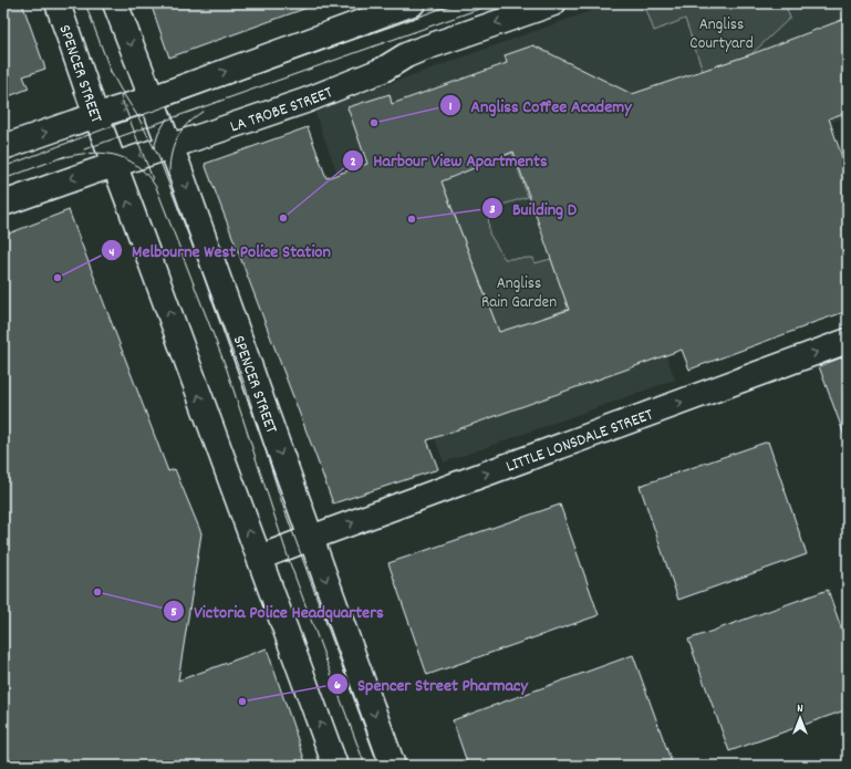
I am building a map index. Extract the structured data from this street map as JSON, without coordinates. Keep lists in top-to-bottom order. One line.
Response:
{"streets":{"main road":["SPENCER STREET","LA TROBE STREET","LITTLE LONSDALE STREET"]},"crossings":[["SPENCER STREET","LA TROBE STREET"],["SPENCER STREET","LITTLE LONSDALE STREET"]],"one_way":["LITTLE LONSDALE STREET"],"parks":["Angliss Courtyard","Angliss Rain Garden"],"places":["Angliss Coffee Academy","Harbour View Apartments","Building D","Melbourne West Police Station","Victoria Police Headquarters","Spencer Street Pharmacy"],"north":"top"}
